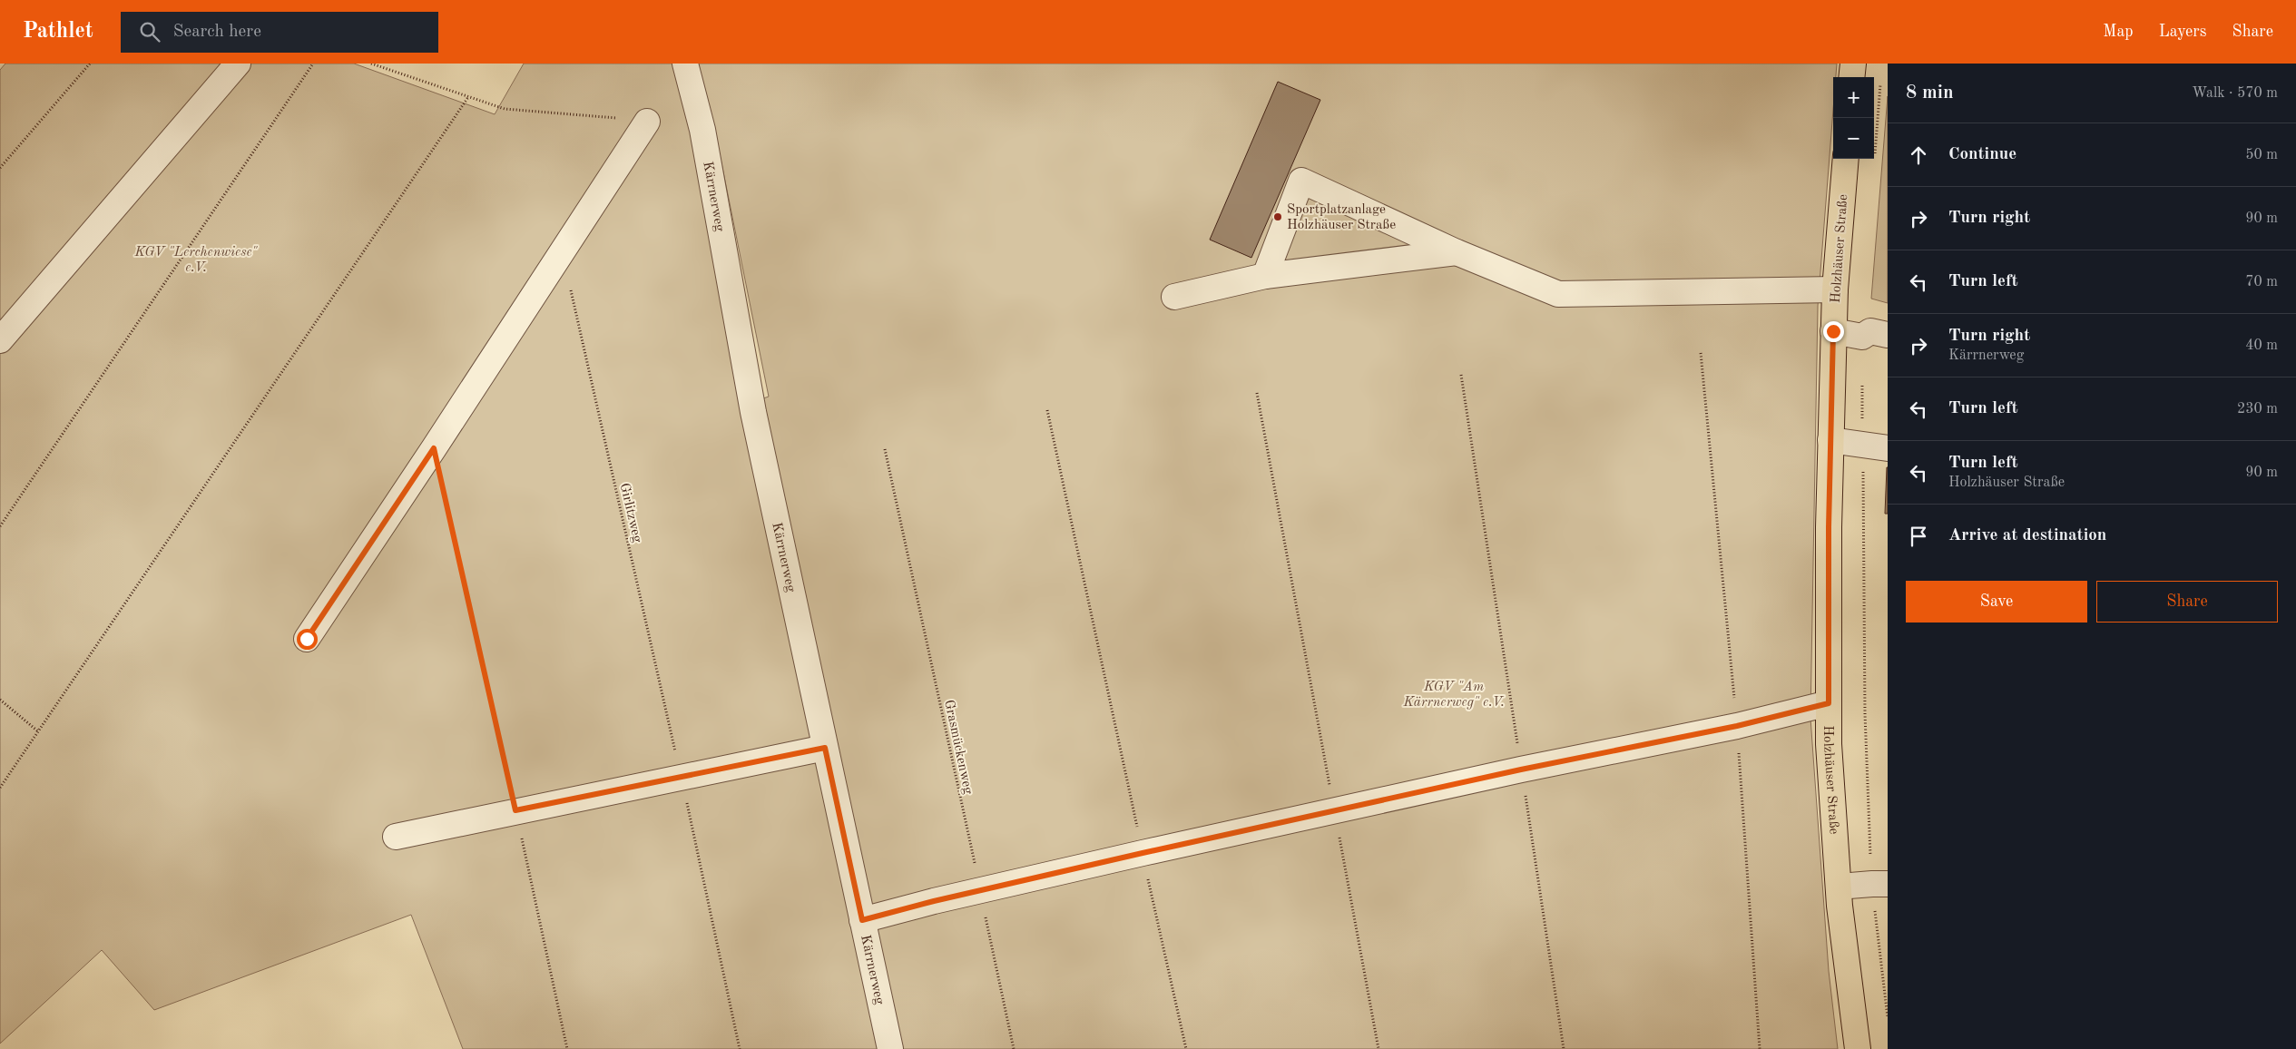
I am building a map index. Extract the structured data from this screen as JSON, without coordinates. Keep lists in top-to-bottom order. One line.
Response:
{"streets":{"main road":["Holzhäuser Straße"],"street":["Kärrnerweg"],"path":["Girlitzweg","Grasmückenweg"]},"parks":["KGV \"Lerchenwiese\" e.V.","KGV \"Am Kärrnerweg\" e.V."],"places":["Sportplatzanlage Holzhäuser Straße"],"page":{"header":"Pathlet","search":"Search here","nav":["Map","Layers","Share"],"heading":["8 min","Walk · 570 m"],"map_buttons":["+","−"],"list":[["Continue","50 m"],["Turn right","90 m"],["Turn left","70 m"],["Turn right","Kärrnerweg","40 m"],["Turn left","230 m"],["Turn left","Holzhäuser Straße","90 m"],"Arrive at destination"],"buttons":["Save","Share"]}}
